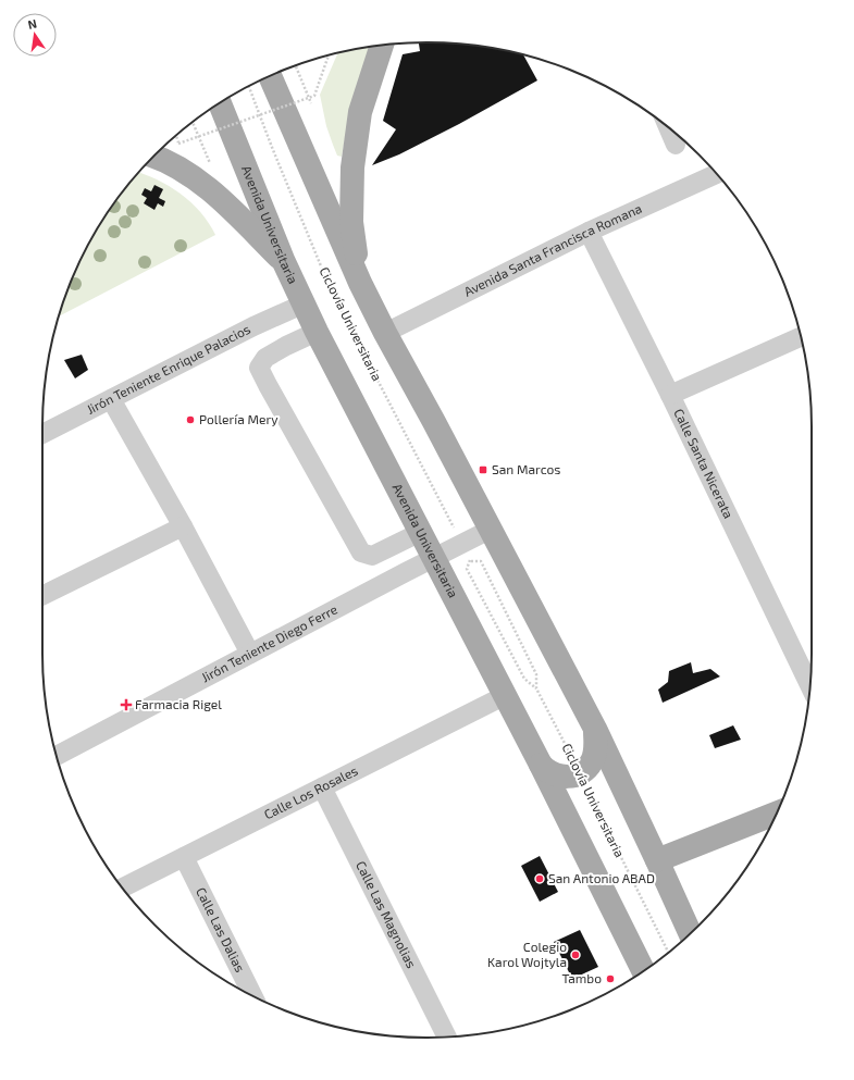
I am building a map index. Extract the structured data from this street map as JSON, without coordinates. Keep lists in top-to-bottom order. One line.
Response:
{"streets":{"main road":["Avenida Universitaria"],"street":["Avenida Santa Francisca Romana","Jirón Teniente Enrique Palacios","Calle Santa Nicerata","Jirón Teniente Diego Ferre","Calle Los Rosales","Calle Las Magnolias","Calle Las Dalias"],"path":["Ciclovía Universitaria"]},"crossings":[["Avenida Universitaria","Jirón Teniente Enrique Palacios"],["Avenida Universitaria","Jirón Teniente Diego Ferre"],["Avenida Universitaria","Calle Los Rosales"],["Avenida Santa Francisca Romana","Calle Santa Nicerata"],["Ciclovía Universitaria","Jirón Teniente Diego Ferre"],["Calle Los Rosales","Calle Las Magnolias"],["Calle Los Rosales","Calle Las Dalias"]],"places":{"other":["Pollería Mery","San Antonio ABAD","Colegio Karol Wojtyla","Tambo"],"transit":["San Marcos"],"health":["Farmacia Rigel"]},"north":"top"}
